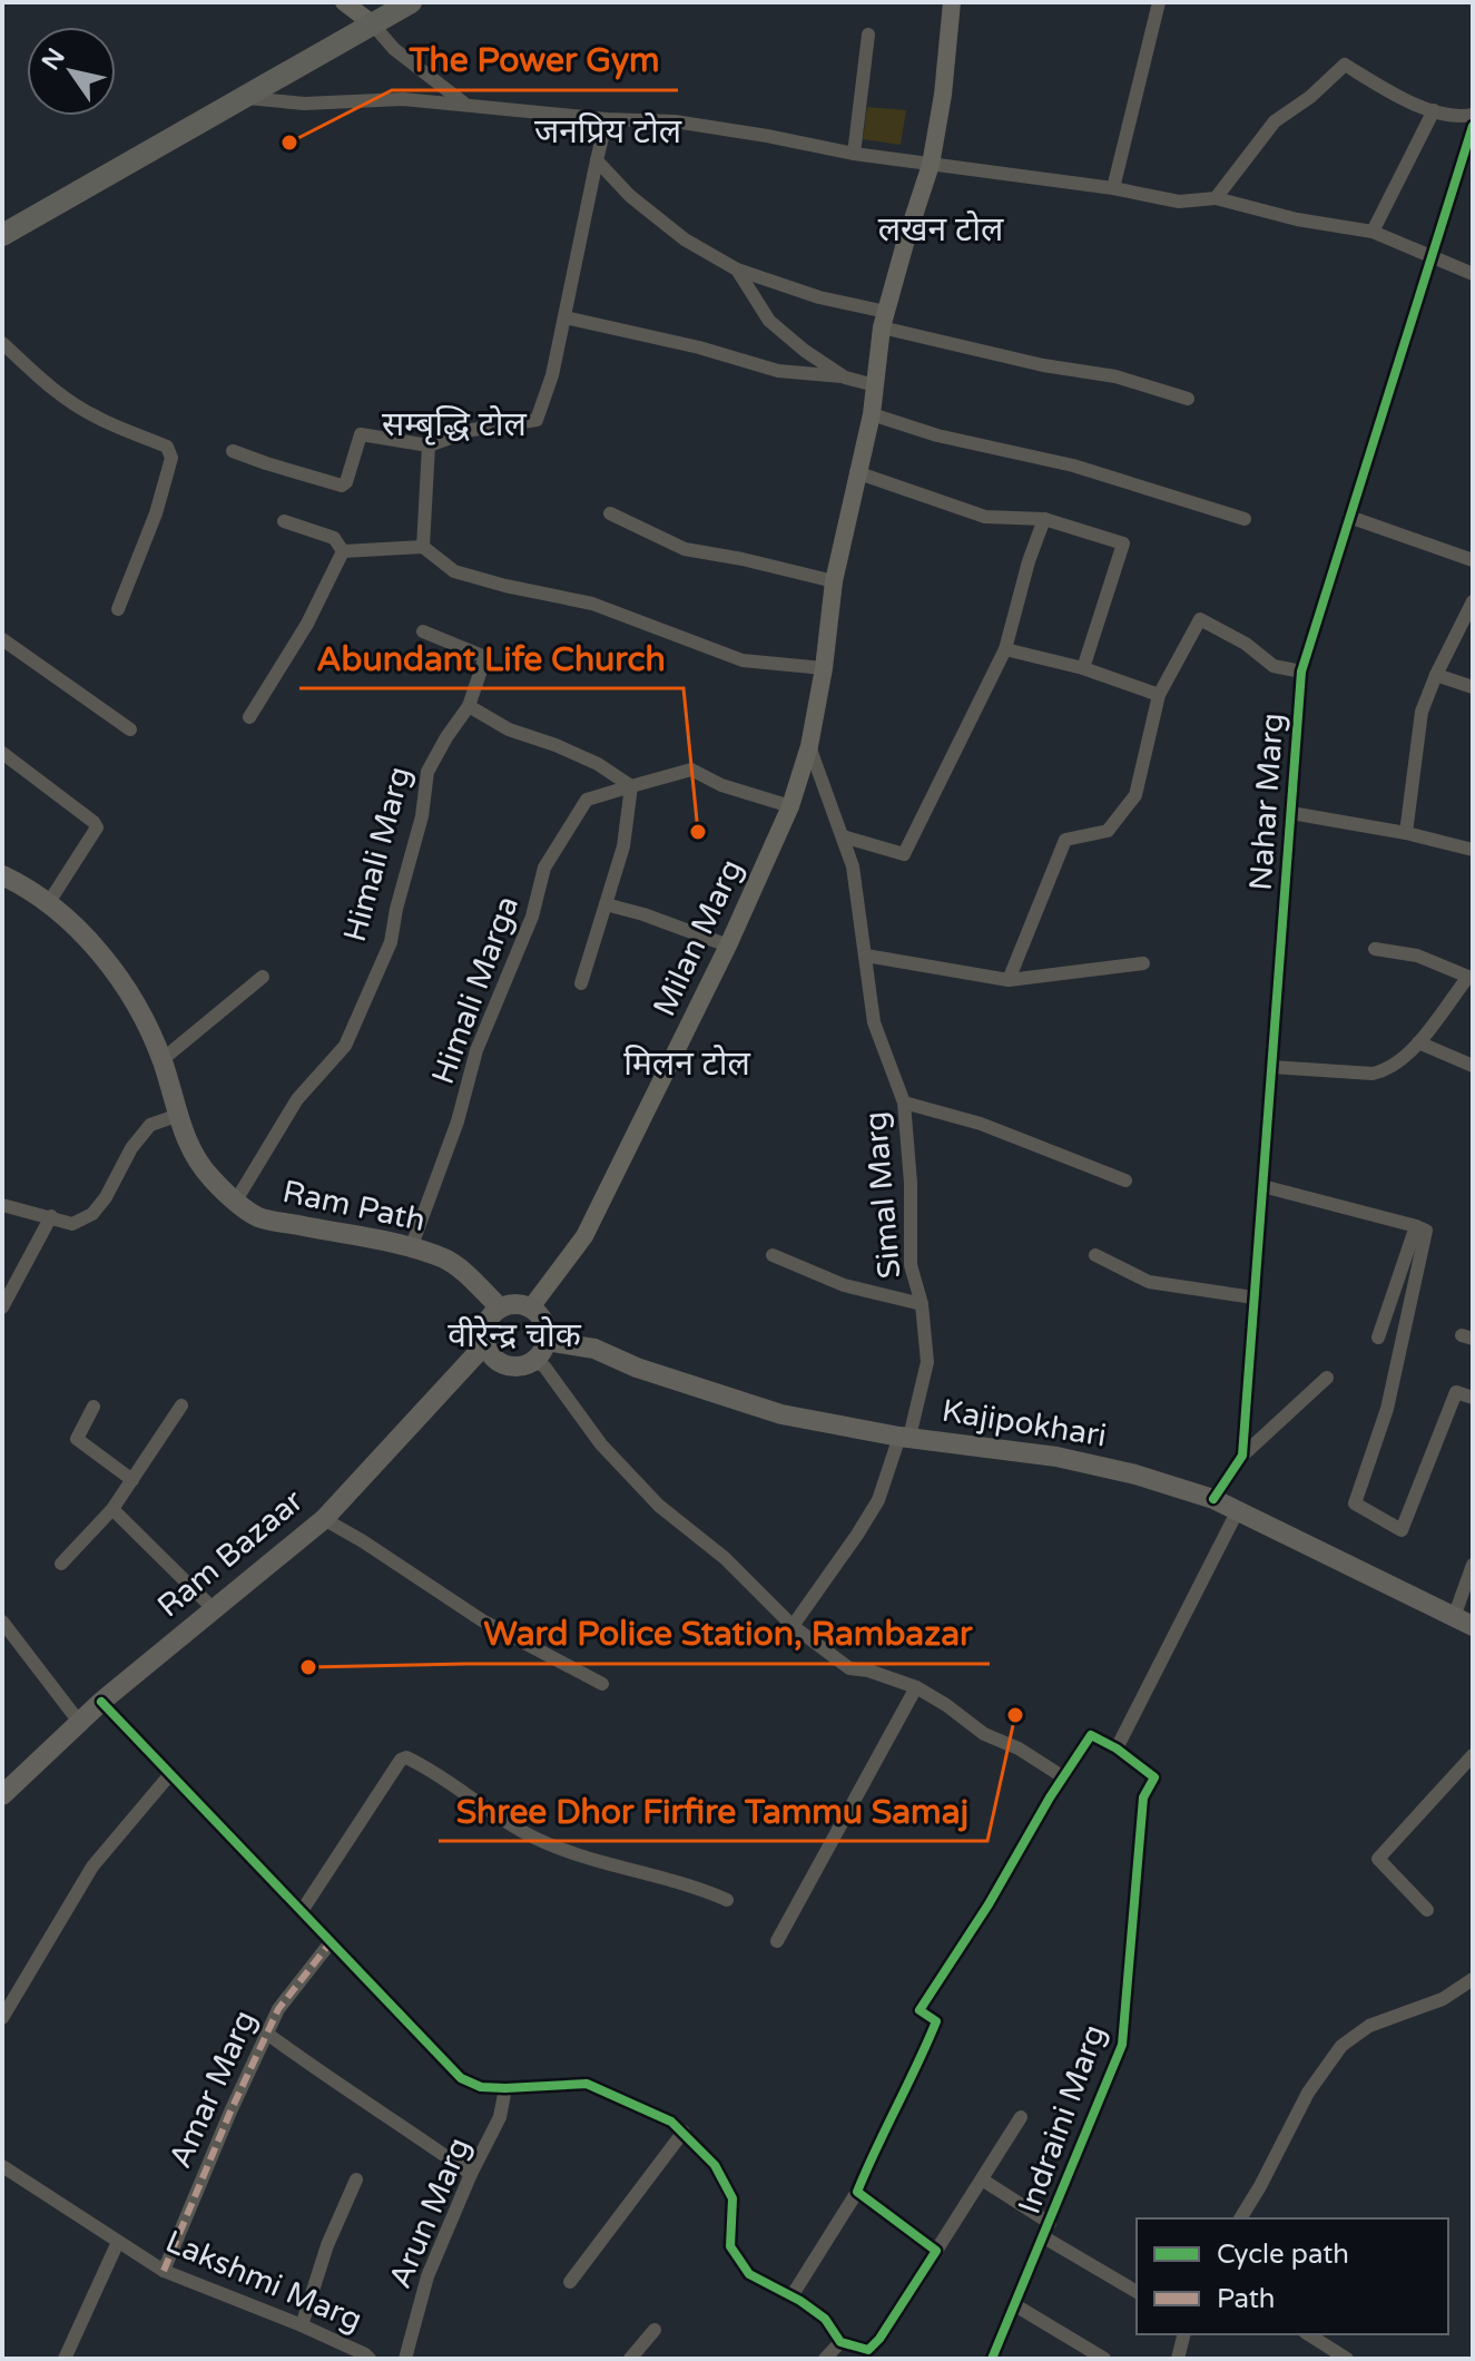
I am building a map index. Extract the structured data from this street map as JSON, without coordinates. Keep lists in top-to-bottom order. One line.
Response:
{"streets":{"main road":["Milan Marg","Ram Path","Kajipokhari","Ram Bazaar"],"street":["Nahar Marg","Himali Marg","Himali Marga","Simal Marg","Amar Marg","Indraini Marg","Arun Marg","Lakshmi Marg"]},"crossings":[["Nahar Marg","Kajipokhari"],["Himali Marg","Ram Path"],["Milan Marg","Himali Marga"],["Milan Marg","Simal Marg"],["Milan Marg","Ram Path"],["Milan Marg","Kajipokhari"],["Milan Marg","Ram Bazaar"],["Himali Marga","Ram Path"],["Simal Marg","Kajipokhari"],["Ram Path","Kajipokhari"],["Ram Path","Ram Bazaar"],["Kajipokhari","Ram Bazaar"],["Amar Marg","Lakshmi Marg"]],"districts":["जनप्रिय टोल","लखन टोल","सम्बृद्धि टोल","मिलन टोल","वीरेन्द्र चोक"],"places":["The Power Gym","Abundant Life Church","Ward Police Station, Rambazar","Shree Dhor Firfire Tammu Samaj"],"legend":["Cycle path","Path"],"north":"top left"}
